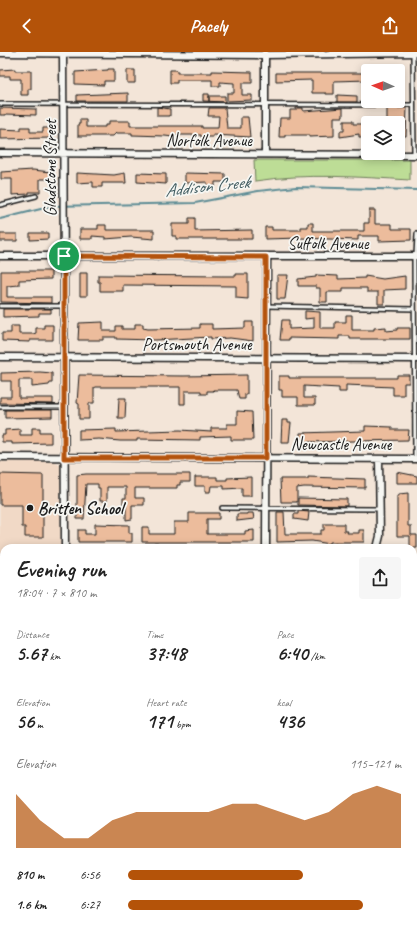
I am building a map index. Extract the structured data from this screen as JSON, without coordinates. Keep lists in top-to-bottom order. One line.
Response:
{"streets":{"street":["Norfolk Avenue","Gladstone Street","Suffolk Avenue","Portsmouth Avenue","Newcastle Avenue"]},"crossings":[["Norfolk Avenue","Gladstone Street"],["Gladstone Street","Suffolk Avenue"],["Gladstone Street","Portsmouth Avenue"],["Gladstone Street","Newcastle Avenue"]],"water":["Addison Creek"],"places":["Britten School"],"north":"left","page":{"header":"Pacely","heading":["Evening run","18:04 · 7 × 810 m"],"stats":[["Distance","5.67 km"],["Time","37:48"],["Pace","6:40 /km"],["Elevation","56 m"],["Heart rate","171 bpm"],["kcal","436"]],"chart":["Elevation","115–121 m"],"list":[{"name":"810 m","note":"6:56"},{"name":"1.6 km","note":"6:27"}]}}
